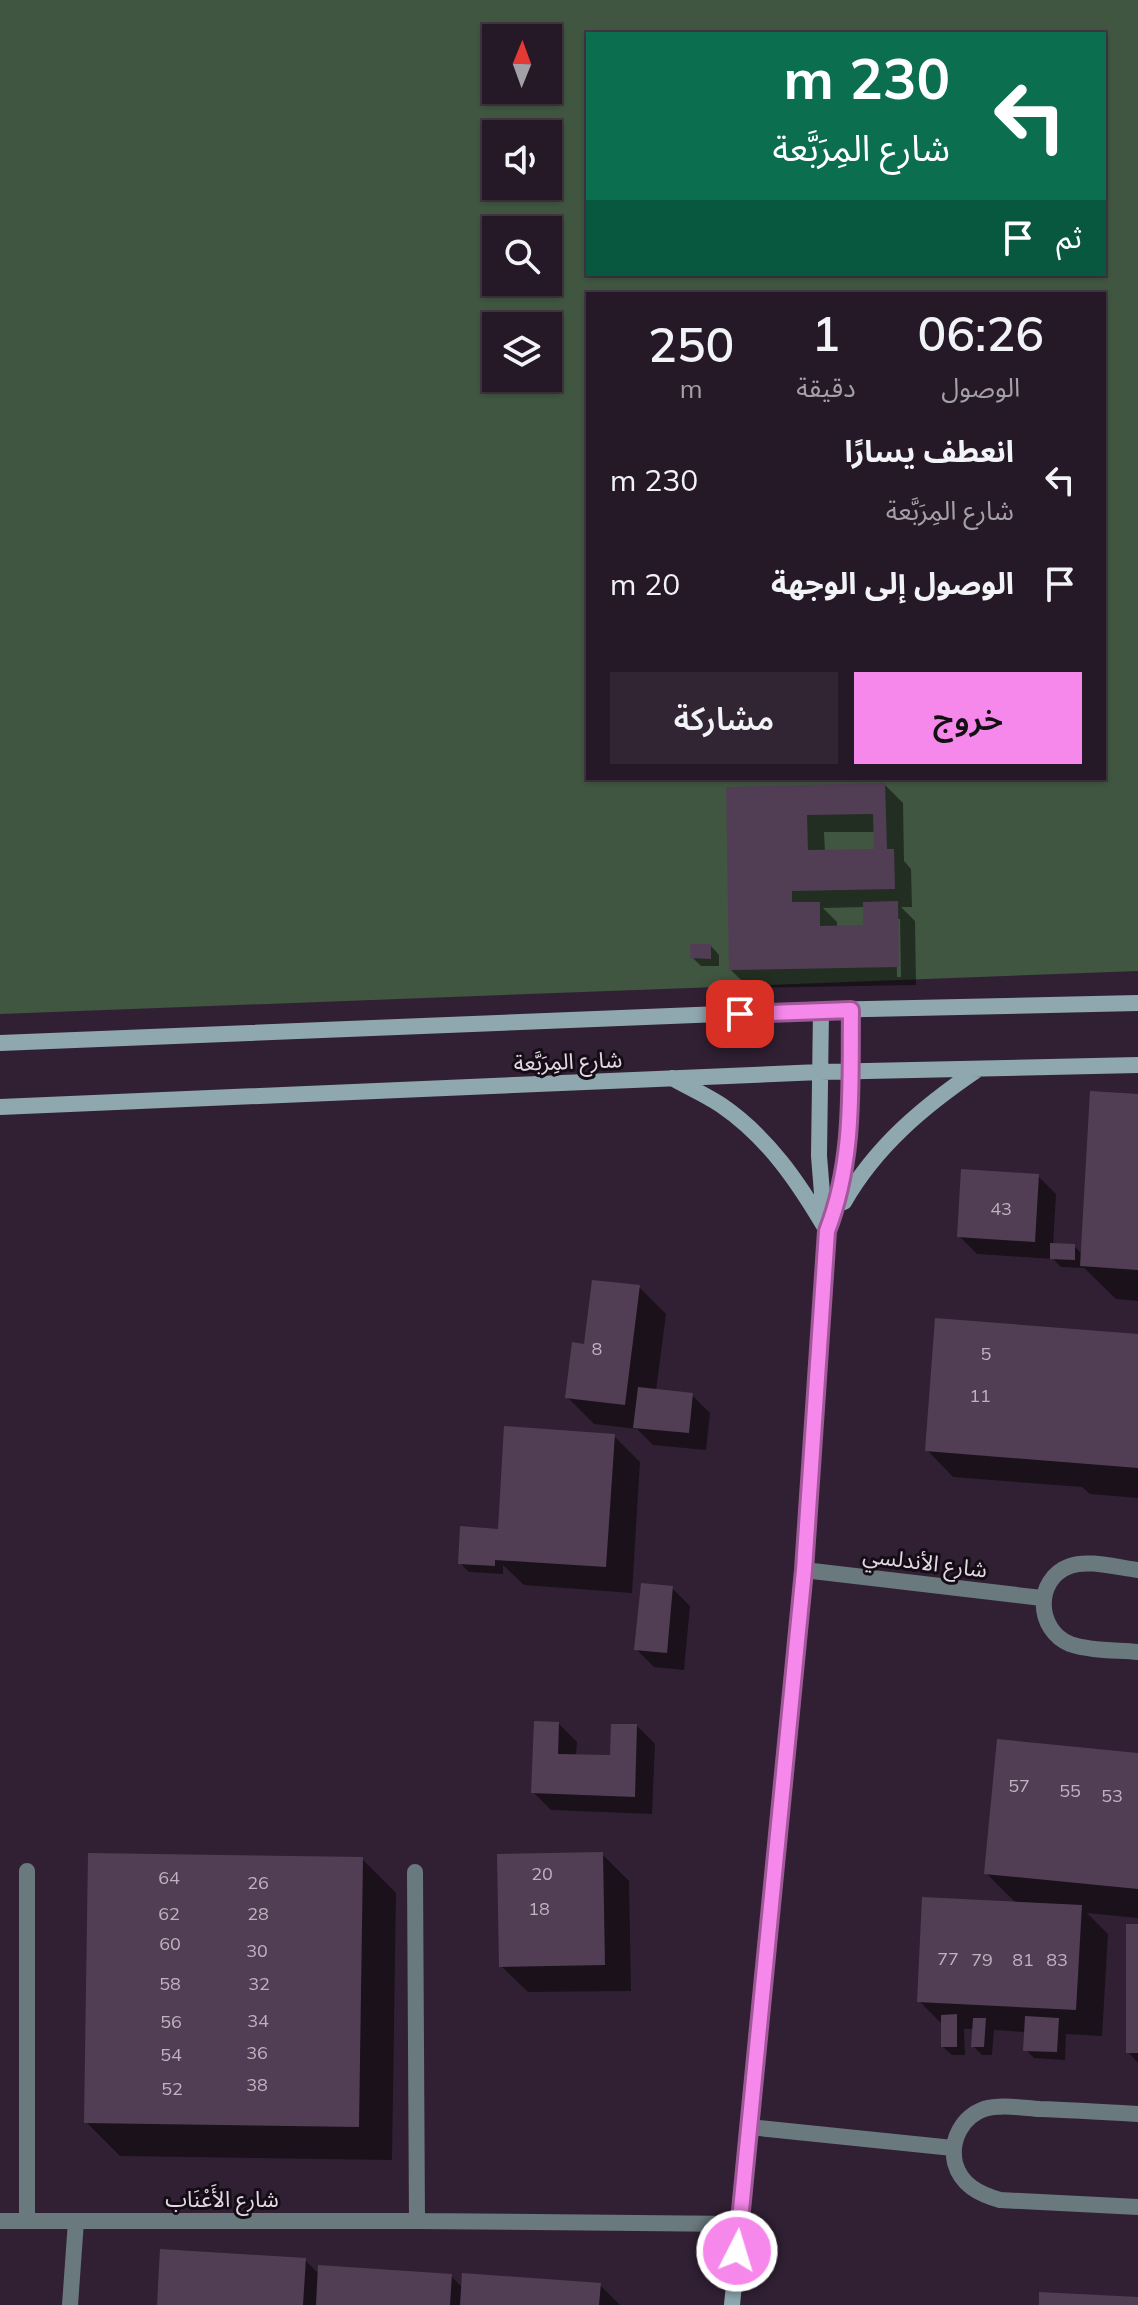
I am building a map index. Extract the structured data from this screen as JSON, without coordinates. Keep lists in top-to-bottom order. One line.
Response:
{"streets":{"street":["شارع المِرَبَّعة","شارع الأندلسي","شارع الأَعْنَاب"]},"house_numbers":["43","8","5","11","57","55","53","20","64","26","18","62","28","60","30","77","79","81","83","58","32","34","56","36","54","38","52"],"north":"top","page":{"turn":["230 m","شارع المِرَبَّعة"],"then":"ثم","eta":["06:26","الوصول","1","دقيقة","250","m"],"list":[{"name":"انعطف يسارًا","note":"شارع المِرَبَّعة","value":"230 m"},{"name":"الوصول إلى الوجهة","value":"20 m"}],"buttons":["خروج","مشاركة"]}}
